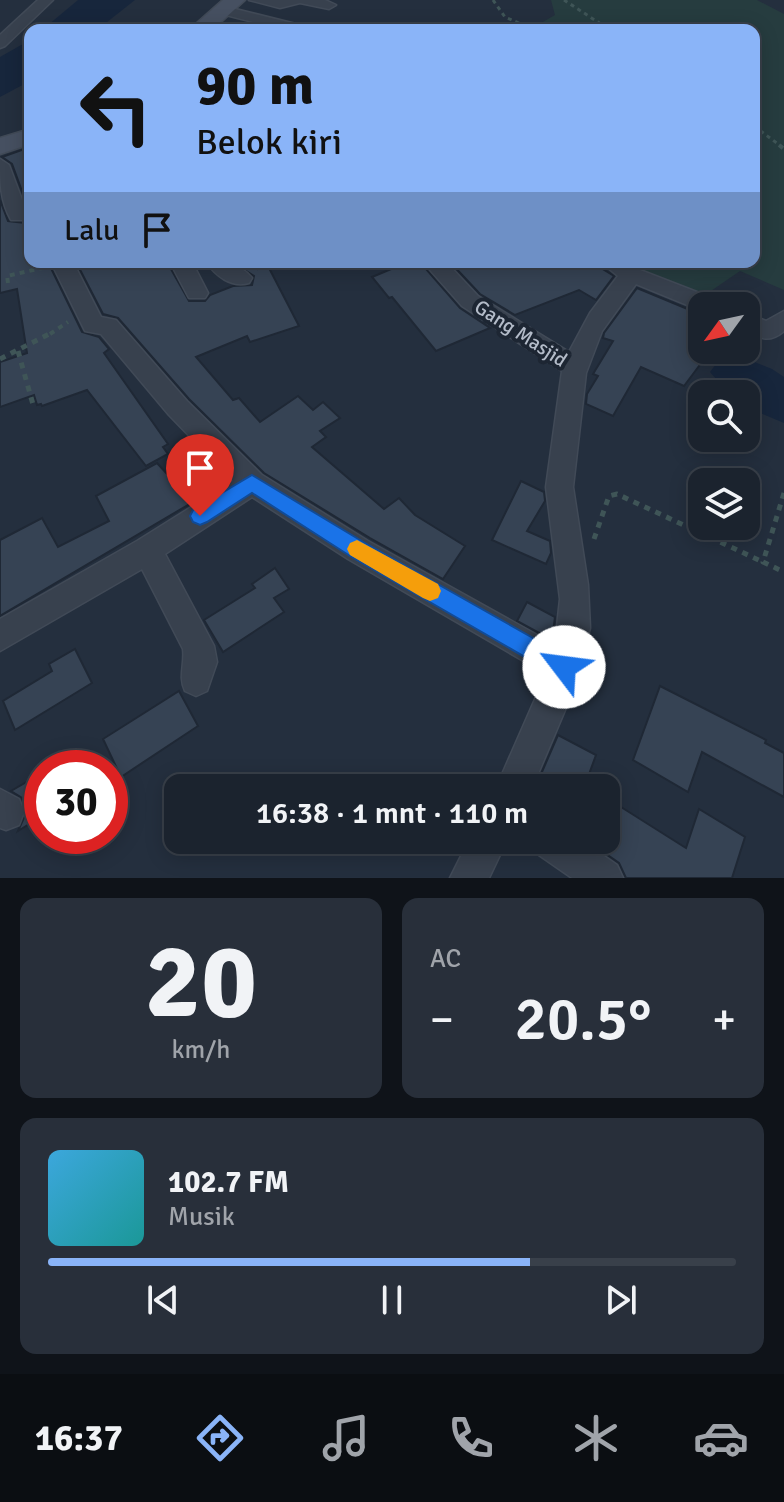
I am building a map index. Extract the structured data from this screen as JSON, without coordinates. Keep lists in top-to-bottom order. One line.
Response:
{"streets":{"street":["Gang Masjid"]},"north":"bottom left","page":{"turn":["90 m","Belok kiri"],"then":"Lalu","limit":"30","trip":"16:38 · 1 mnt · 110 m","tile":[["20","km/h"],"AC"],"heat":["−","20.5°","+"],"song":["102.7 FM","Musik"],"tabs":"16:37"}}
